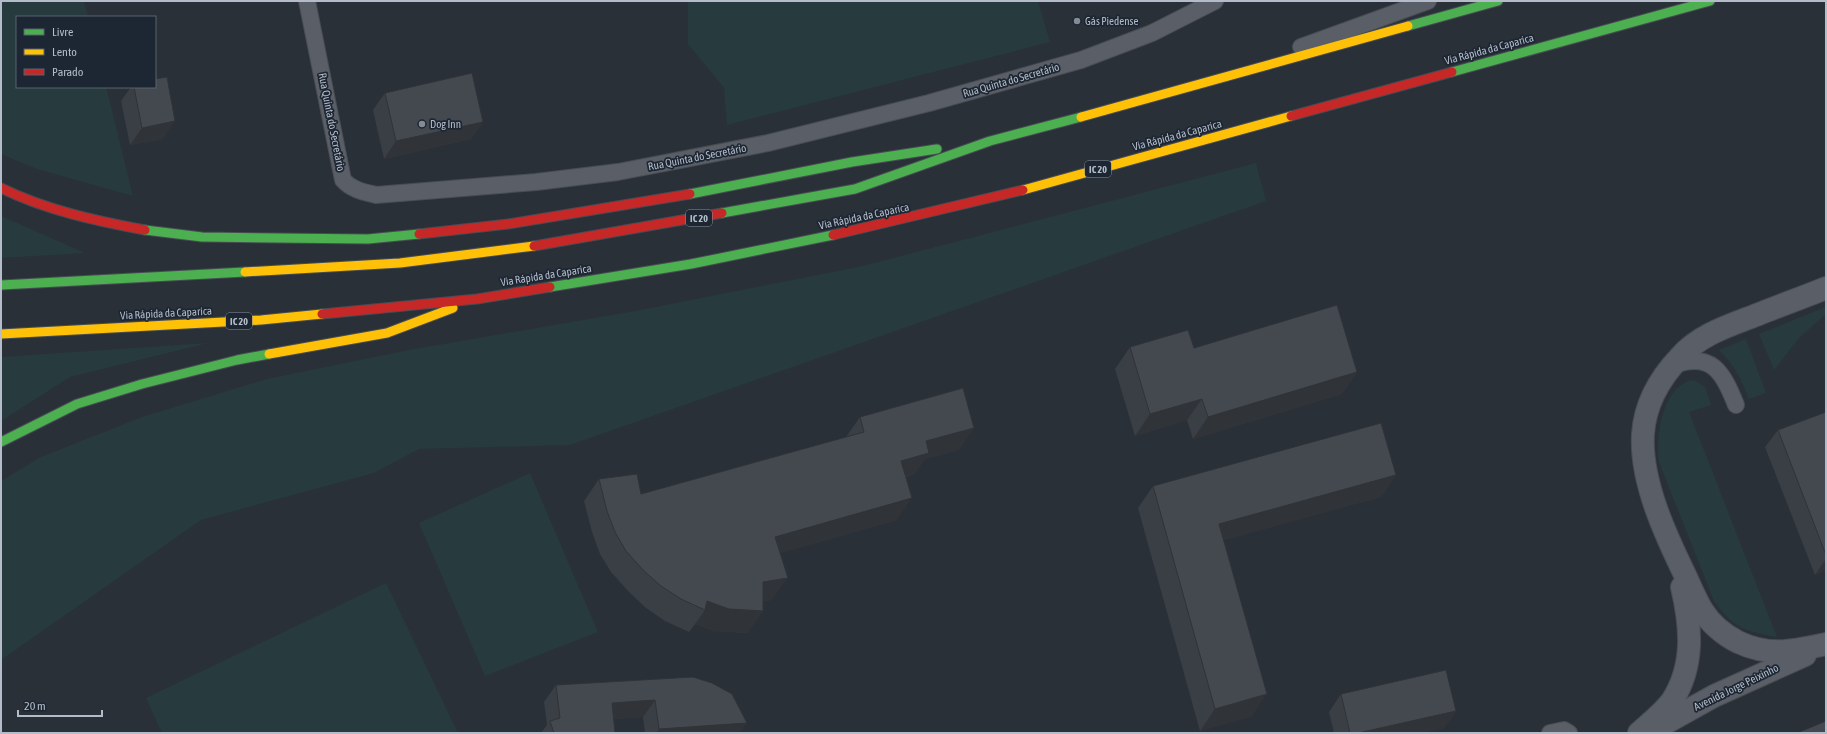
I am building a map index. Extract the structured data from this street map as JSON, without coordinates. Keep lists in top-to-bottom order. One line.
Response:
{"streets":{"highway":["Via Rápida da Caparica","IC 20"],"street":["Avenida Jorge Peixinho"],"lane":["Rua Quinta do Secretário"]},"places":["Gás Piedense","Dog Inn"],"legend":["Livre","Lento","Parado"],"scale_bar":"20 m"}
